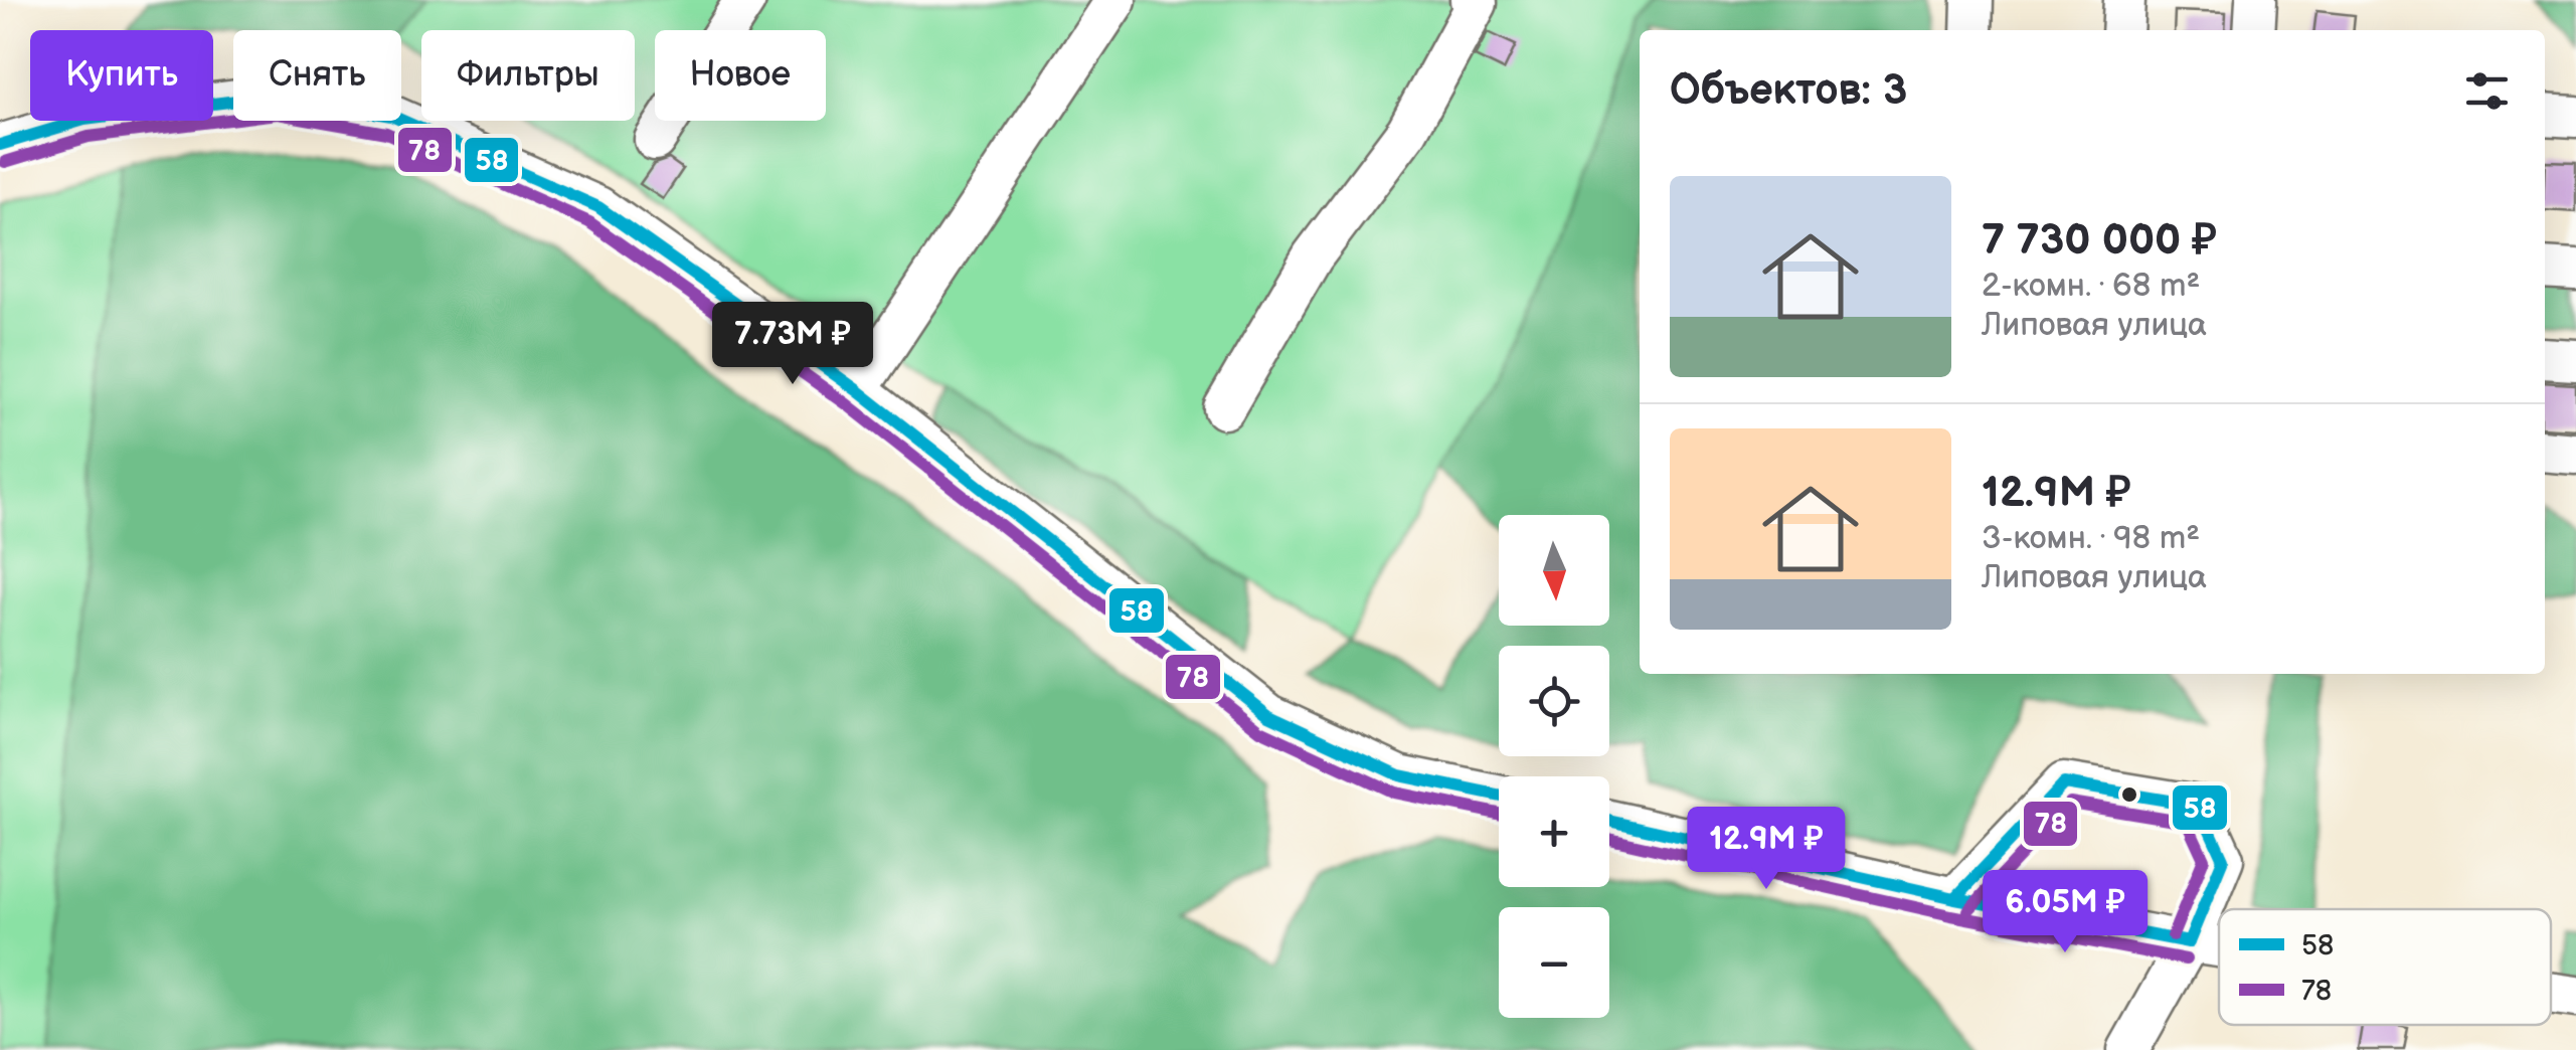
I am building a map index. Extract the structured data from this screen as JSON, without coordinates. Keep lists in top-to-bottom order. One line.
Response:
{"lines":["transit line 58","transit line 78"],"legend":["58","78"],"north":"bottom","page":{"chip":["Купить","Снять","Фильтры","Новое"],"heading":"Объектов: 3","list":[{"name":"7 730 000 ₽","note":"2-комн. · 68 m² · Липовая улица"},{"name":"12.9M ₽","note":"3-комн. · 98 m² · Липовая улица"}],"price":["7.73M ₽","12.9M ₽","6.05M ₽"],"map_buttons":["+","−"]}}
